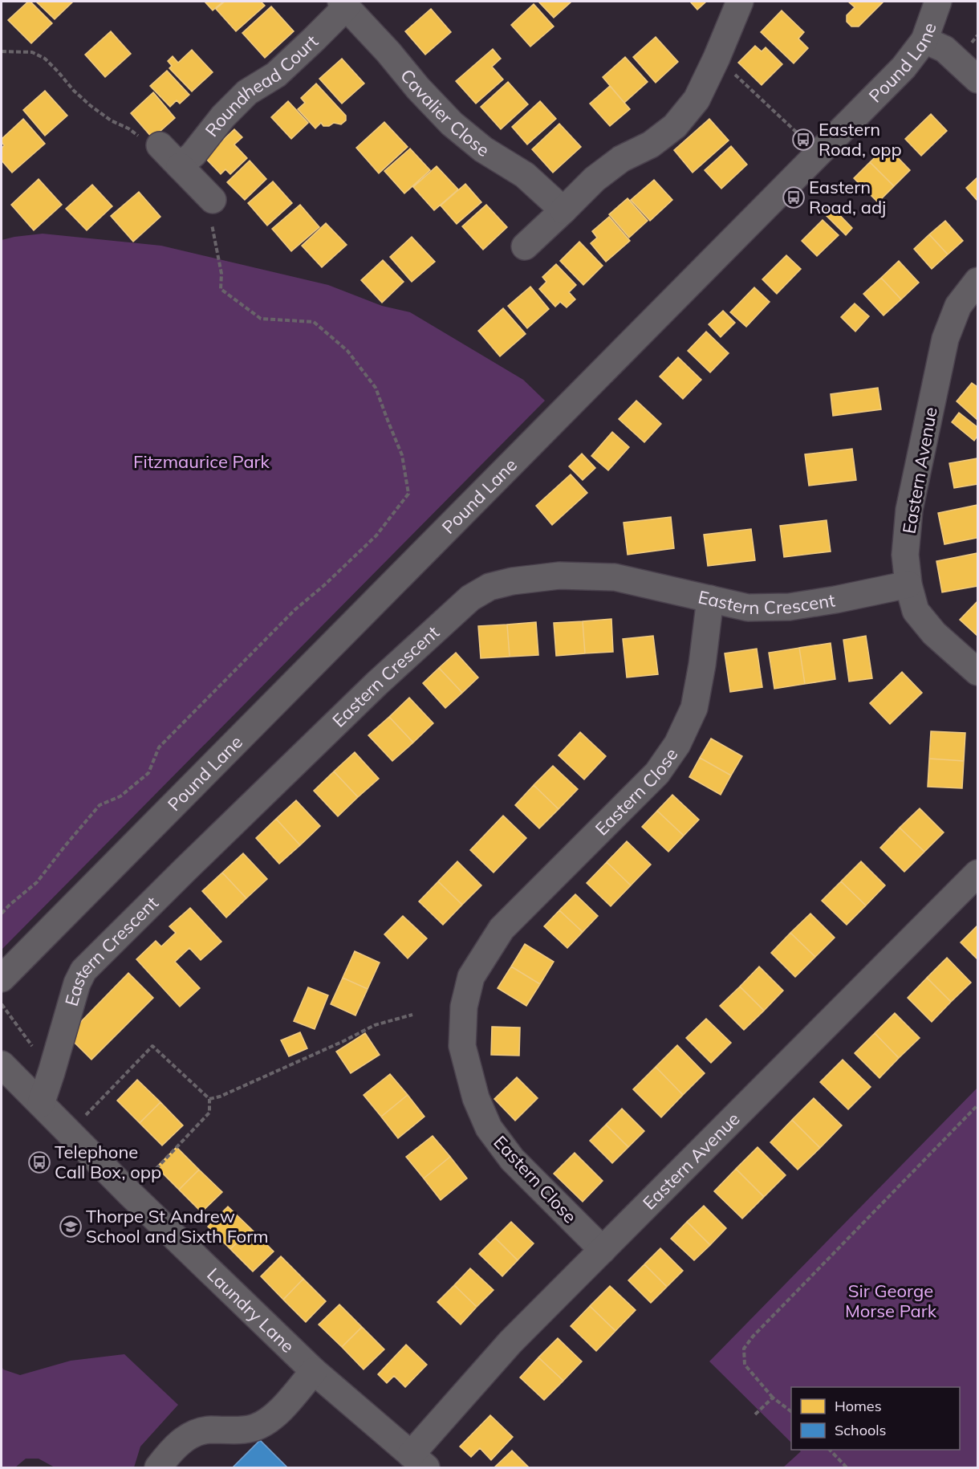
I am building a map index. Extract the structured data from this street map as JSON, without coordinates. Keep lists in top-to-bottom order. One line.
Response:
{"streets":{"street":["Pound Lane","Roundhead Court","Cavalier Close","Eastern Avenue","Eastern Crescent","Eastern Close","Laundry Lane"]},"crossings":[["Roundhead Court","Cavalier Close"],["Eastern Avenue","Eastern Crescent"],["Eastern Avenue","Eastern Close"],["Eastern Avenue","Laundry Lane"],["Eastern Crescent","Eastern Close"],["Eastern Crescent","Laundry Lane"]],"parks":["Fitzmaurice Park","Sir George Morse Park"],"places":{"bus stop":["Eastern Road, opp","Eastern Road, adj","Telephone Call Box, opp"],"school or university":["Thorpe St Andrew School and Sixth Form"]},"legend":["Homes","Schools"]}
